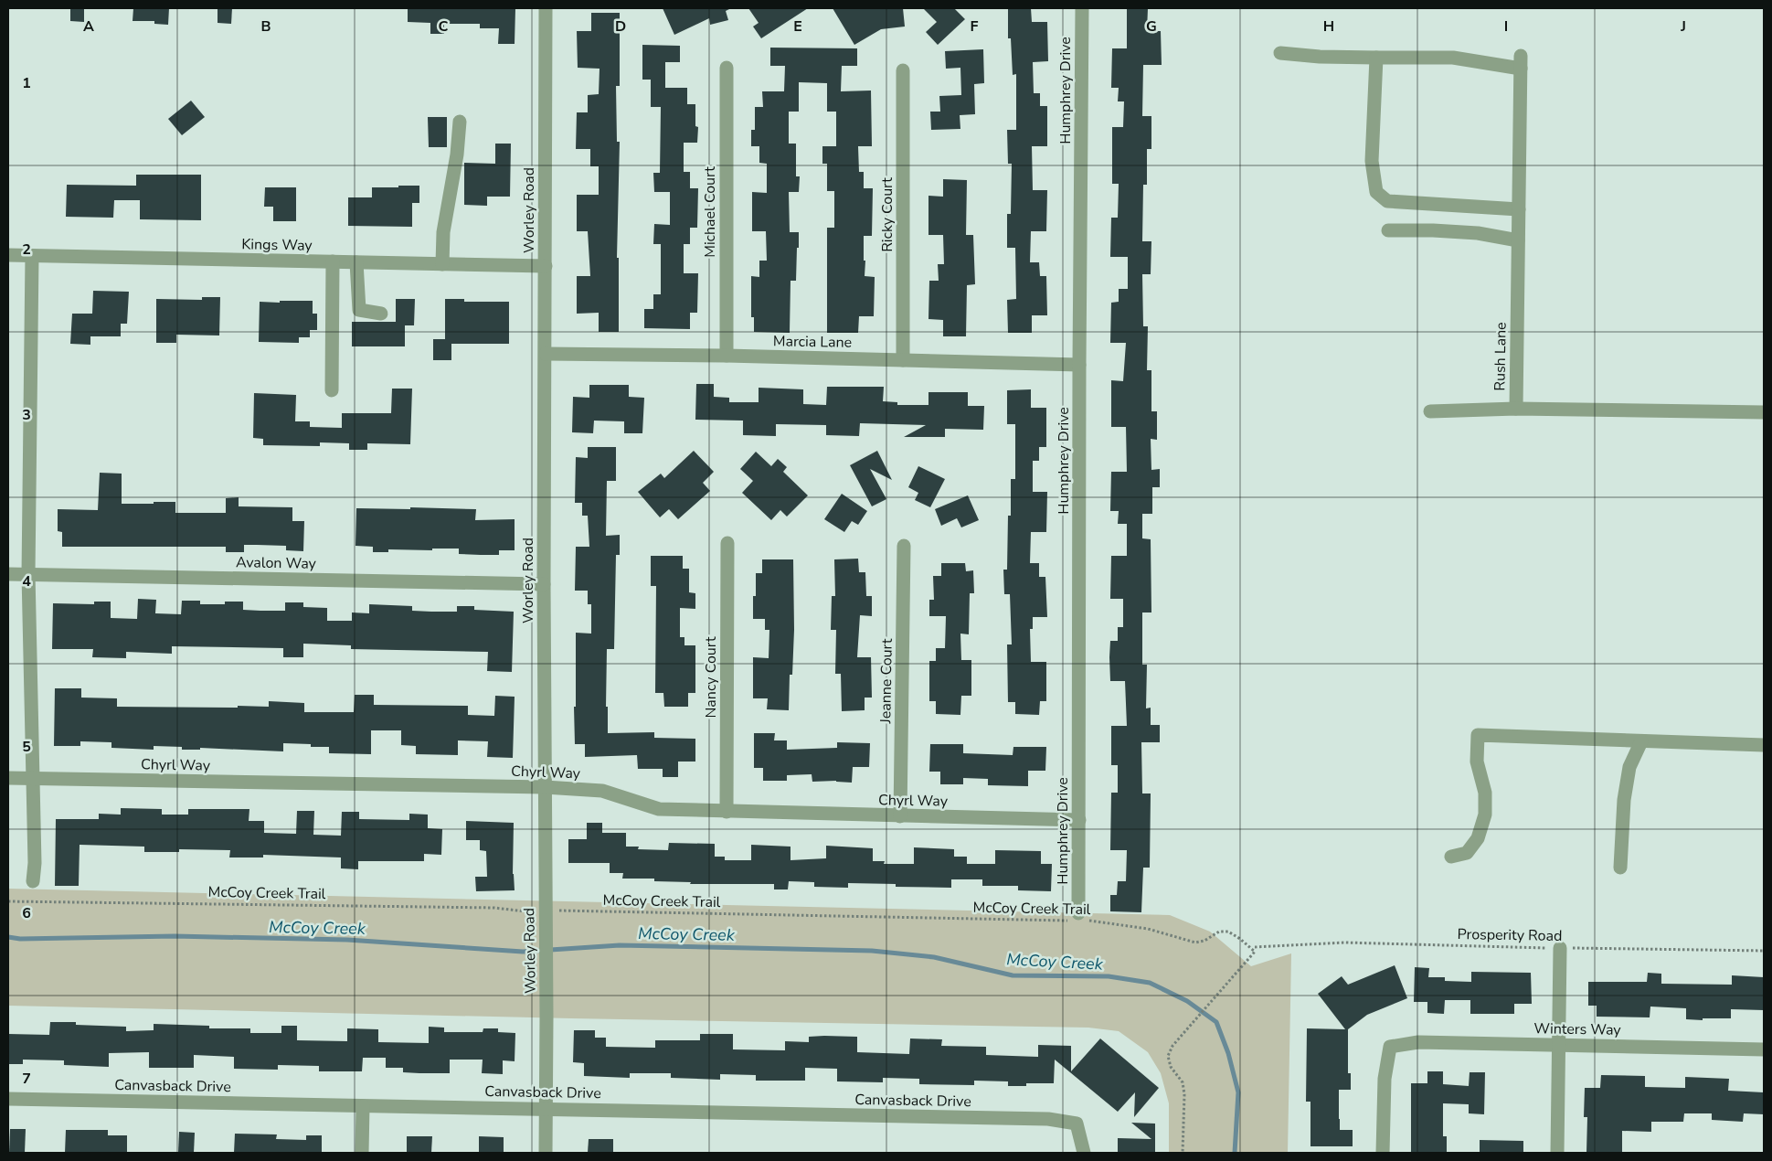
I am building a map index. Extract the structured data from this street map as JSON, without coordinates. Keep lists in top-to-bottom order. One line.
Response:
{"streets":{"street":["Humphrey Drive","Worley Road","Michael Court","Ricky Court","Kings Way","Marcia Lane","Rush Lane","Avalon Way","Nancy Court","Jeanne Court","Chyrl Way","Winters Way","Canvasback Drive"],"path":["McCoy Creek Trail","Prosperity Road"]},"crossings":[["Humphrey Drive","Marcia Lane"],["Humphrey Drive","Chyrl Way"],["Humphrey Drive","McCoy Creek Trail"],["Worley Road","Kings Way"],["Worley Road","Marcia Lane"],["Worley Road","Avalon Way"],["Worley Road","Chyrl Way"],["Worley Road","Canvasback Drive"],["Michael Court","Marcia Lane"],["Ricky Court","Marcia Lane"],["Nancy Court","Chyrl Way"],["Jeanne Court","Chyrl Way"]],"water":["McCoy Creek"],"grid":{"columns":["A","B","C","D","E","F","G","H","I","J"],"rows":["1","2","3","4","5","6","7"]}}
